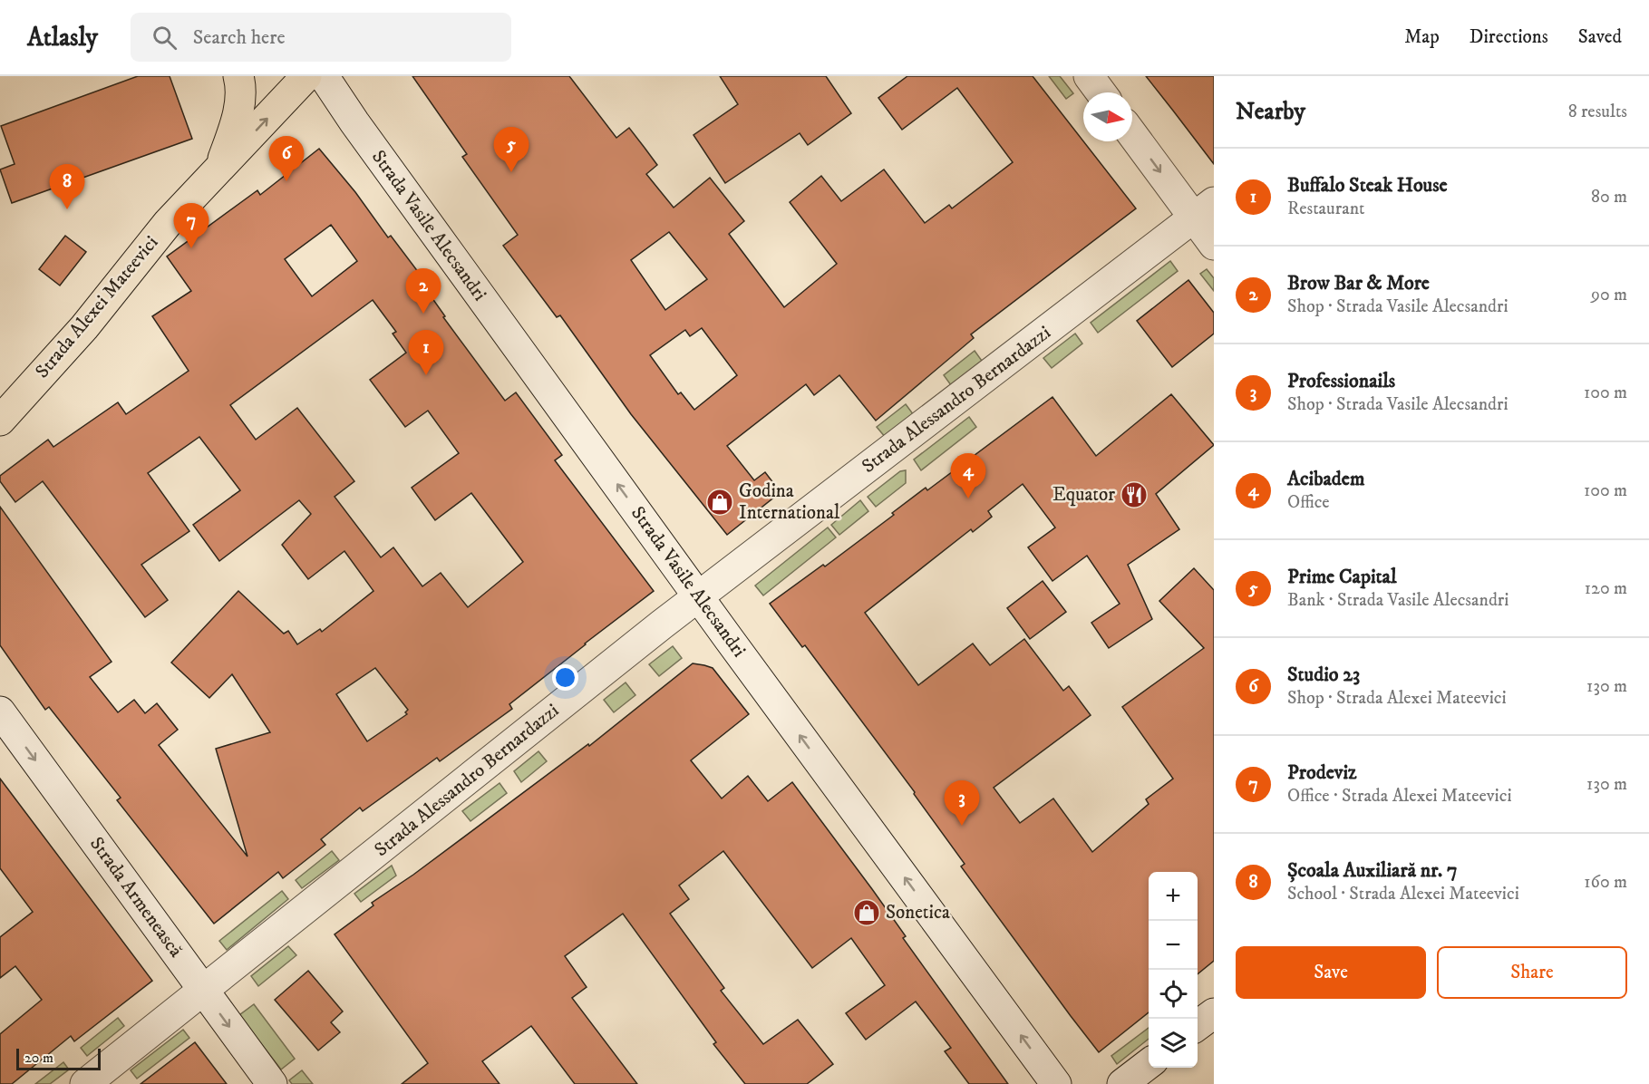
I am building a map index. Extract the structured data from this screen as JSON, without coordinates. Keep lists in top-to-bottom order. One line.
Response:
{"streets":{"main road":["Strada Vasile Alecsandri","Strada Alexei Mateevici","Strada Alessandro Bernardazzi","Strada Armenească"]},"crossings":[["Strada Vasile Alecsandri","Strada Alessandro Bernardazzi"],["Strada Alessandro Bernardazzi","Strada Armenească"]],"one_way":["Strada Vasile Alecsandri","Strada Armenească"],"places":{"restaurant":["Equator"],"shop":["Godina International","Sonetica"]},"scale_bar":"20 m","north":"right","page":{"header":"Atlasly","search":"Search here","nav":["Map","Directions","Saved"],"heading":["Nearby","8 results"],"pins":["5","6","8","7","2","1","4","3"],"list":[{"mark":"1","name":"Buffalo Steak House","note":"Restaurant","value":"80 m"},{"mark":"2","name":"Brow Bar & More","note":"Shop · Strada Vasile Alecsandri","value":"90 m"},{"mark":"3","name":"Professionails","note":"Shop · Strada Vasile Alecsandri","value":"100 m"},{"mark":"4","name":"Acibadem","note":"Office","value":"100 m"},{"mark":"5","name":"Prime Capital","note":"Bank · Strada Vasile Alecsandri","value":"120 m"},{"mark":"6","name":"Studio 23","note":"Shop · Strada Alexei Mateevici","value":"130 m"},{"mark":"7","name":"Prodeviz","note":"Office · Strada Alexei Mateevici","value":"130 m"},{"mark":"8","name":"Școala Auxiliară nr. 7","note":"School · Strada Alexei Mateevici","value":"160 m"}],"map_buttons":["+","−"],"buttons":["Save","Share"],"scale":"20 m"}}
